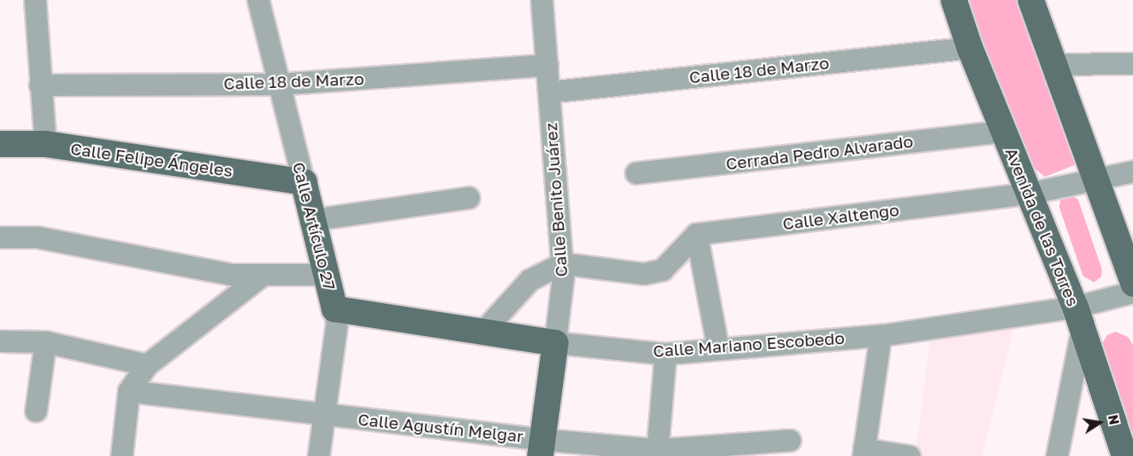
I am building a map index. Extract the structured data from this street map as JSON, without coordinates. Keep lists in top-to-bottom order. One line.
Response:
{"streets":{"main road":["Calle Felipe Ángeles","Calle Benito Juárez","Calle Artículo 27","Avenida de las Torres","Calle Mariano Escobedo"],"street":["Calle 18 de Marzo","Cerrada Pedro Alvarado","Calle Xaltengo","Calle Agustín Melgar"]},"crossings":[["Calle 18 de Marzo","Calle Benito Juárez"],["Calle 18 de Marzo","Calle Artículo 27"],["Calle 18 de Marzo","Avenida de las Torres"],["Cerrada Pedro Alvarado","Avenida de las Torres"],["Calle Felipe Ángeles","Calle Artículo 27"],["Calle Benito Juárez","Calle Mariano Escobedo"],["Calle Benito Juárez","Calle Agustín Melgar"],["Calle Xaltengo","Avenida de las Torres"],["Calle Artículo 27","Calle Mariano Escobedo"],["Calle Artículo 27","Calle Agustín Melgar"],["Avenida de las Torres","Calle Mariano Escobedo"]],"north":"right"}
